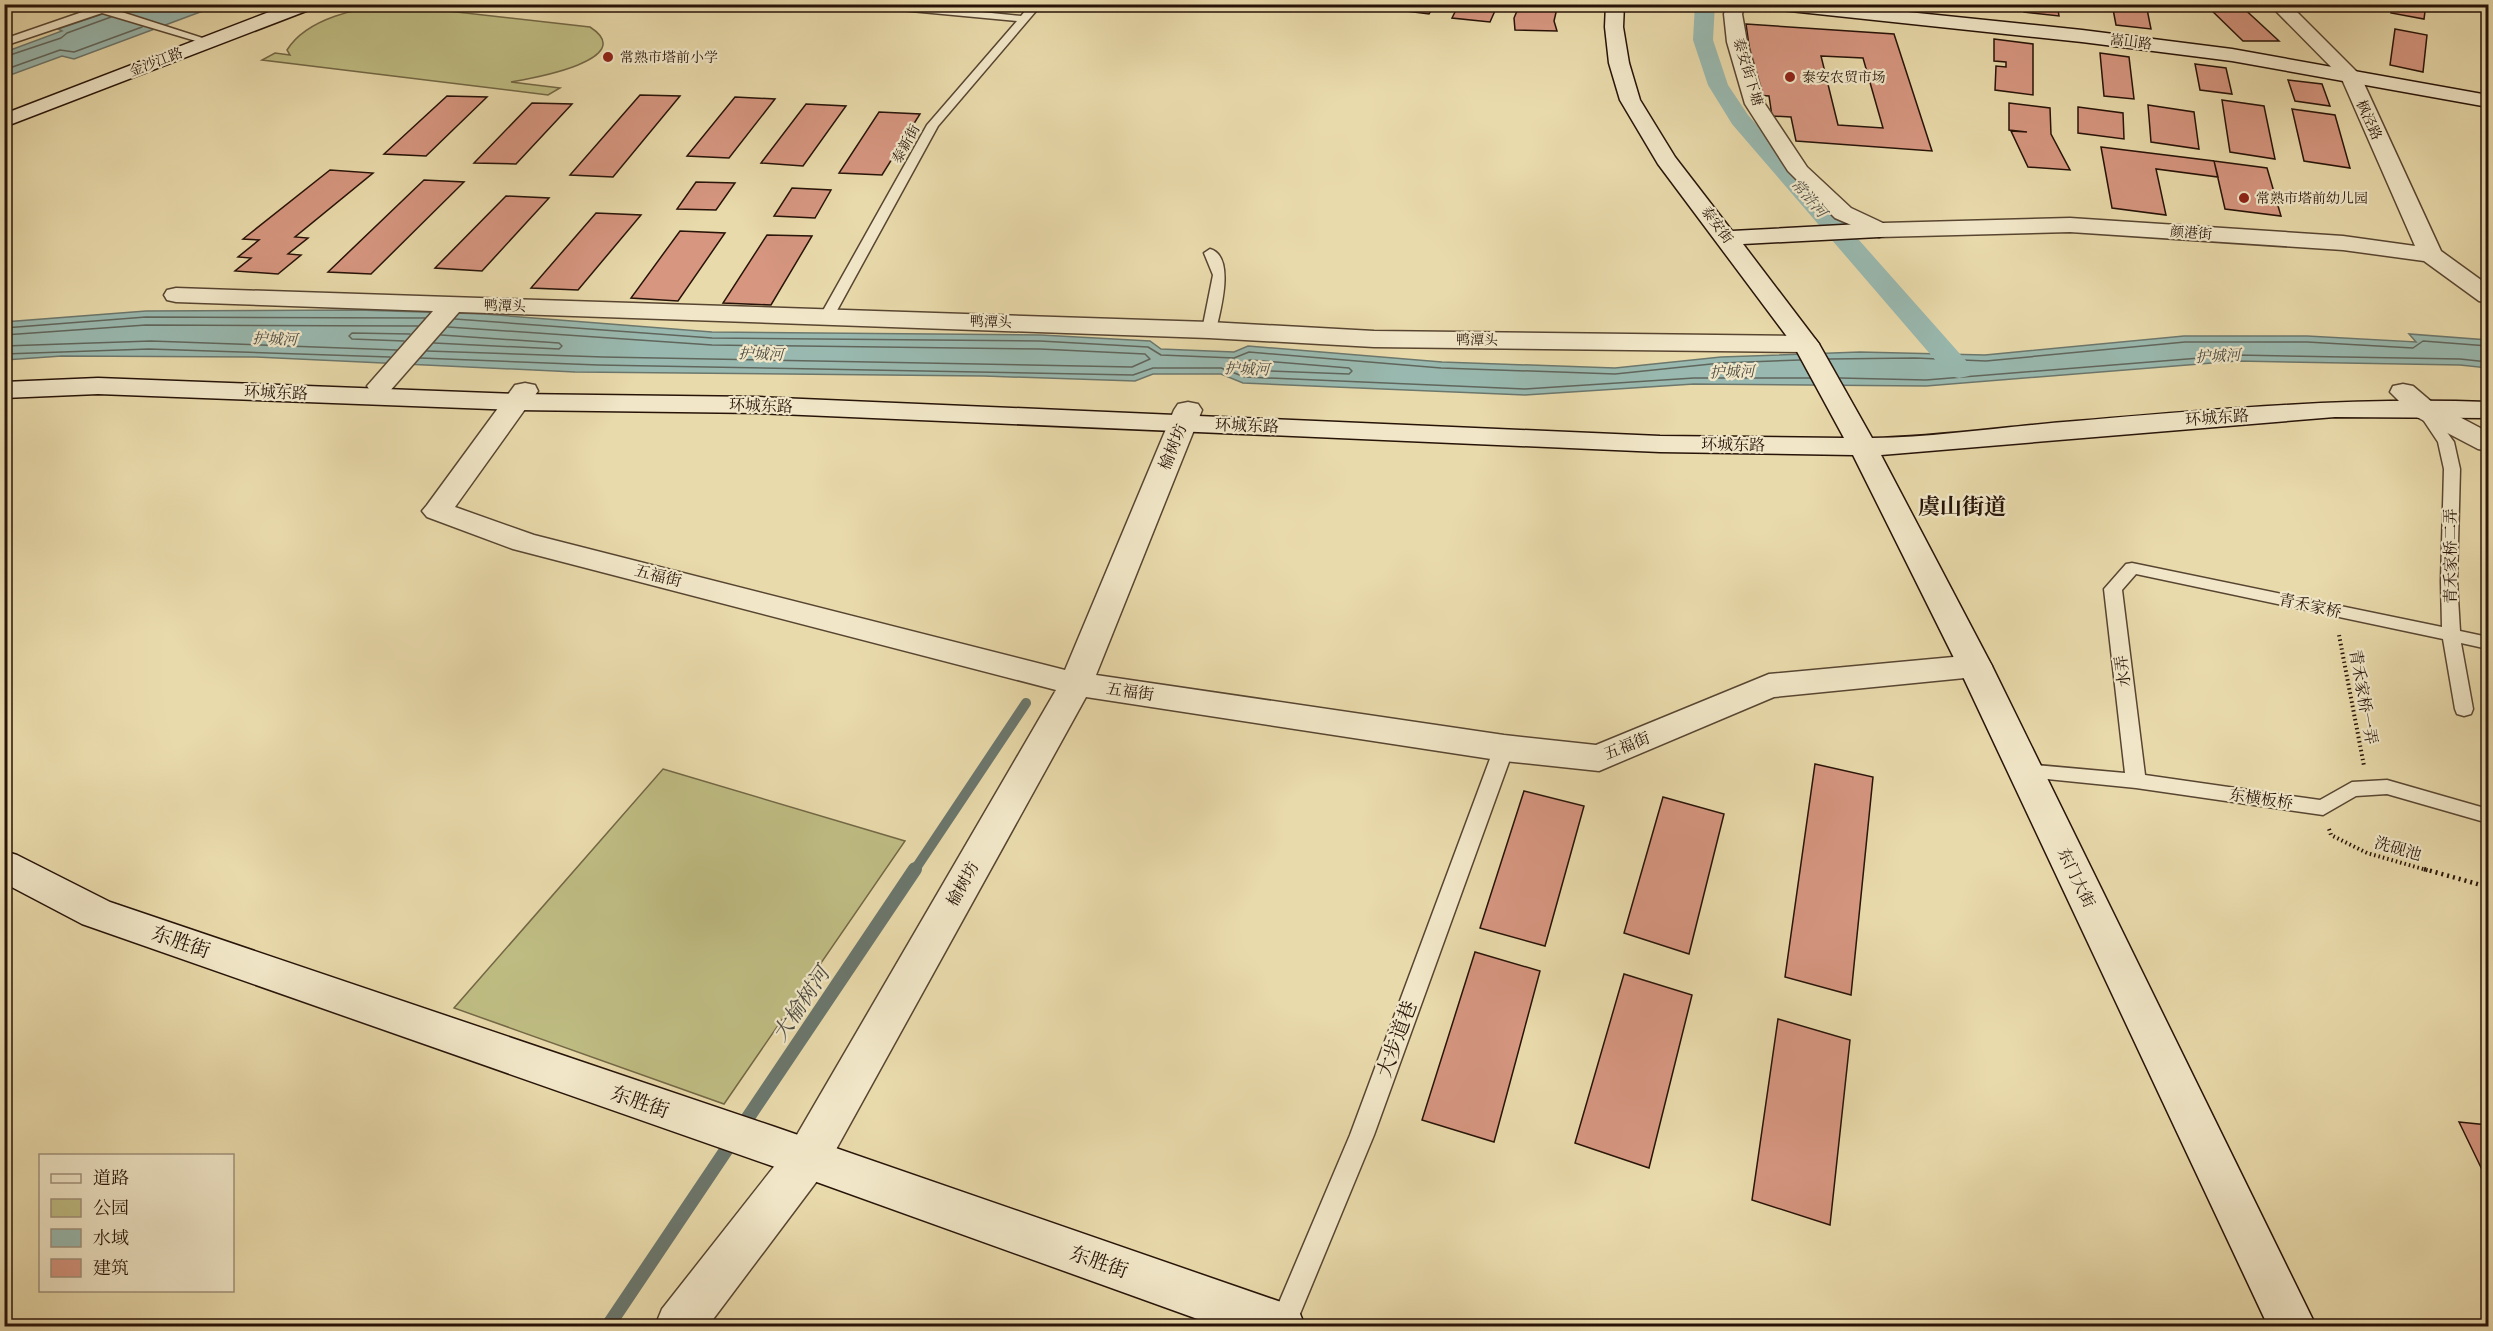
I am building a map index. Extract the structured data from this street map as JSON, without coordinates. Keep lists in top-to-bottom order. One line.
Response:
{"streets":{"street":["嵩山路","金沙江路","泰安街下塘","枫泾路","泰安街","颜港街","鸭潭头","环城东路","榆树坊","五福街","东门大街","东胜街"],"lane":["泰新街","青禾家桥二弄","青禾家桥","水弄","东横板桥","大步道巷"],"path":["青禾家桥一弄","洗砚池"]},"crossings":[["嵩山路","枫泾路"],["泰安街下塘","颜港街"],["枫泾路","颜港街"],["泰新街","鸭潭头"],["泰安街","颜港街"],["泰安街","鸭潭头"],["泰安街","环城东路"],["泰安街","东门大街"],["环城东路","榆树坊"],["环城东路","青禾家桥二弄"],["环城东路","五福街"],["环城东路","东门大街"],["榆树坊","五福街"],["榆树坊","东胜街"],["青禾家桥二弄","青禾家桥"],["五福街","东门大街"],["五福街","大步道巷"],["青禾家桥","水弄"],["青禾家桥","青禾家桥一弄"],["水弄","东横板桥"],["东横板桥","洗砚池"],["东横板桥","东门大街"],["东胜街","大步道巷"]],"districts":["虞山街道"],"water":["常浒河","护城河","大榆树河"],"places":["常熟市塔前小学","泰安农贸市场","常熟市塔前幼儿园"],"legend":["道路","公园","水域","建筑"]}
